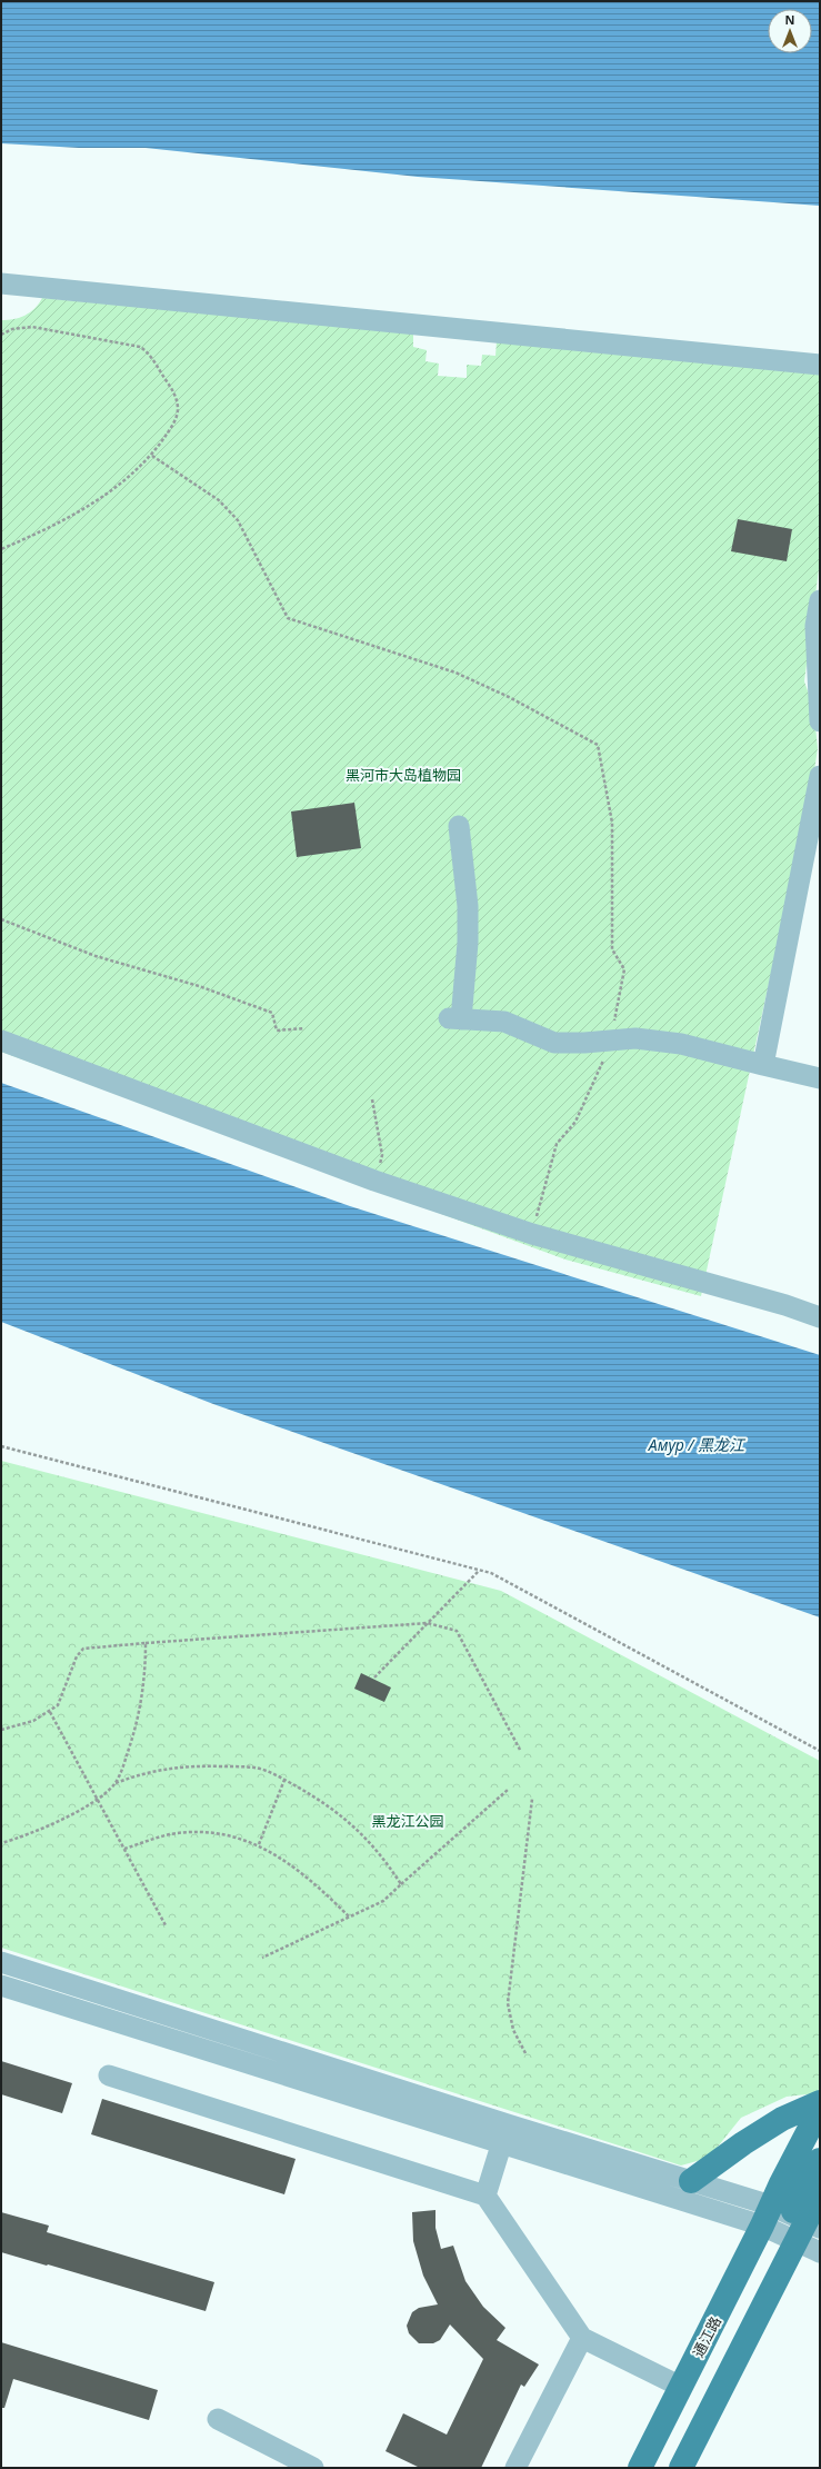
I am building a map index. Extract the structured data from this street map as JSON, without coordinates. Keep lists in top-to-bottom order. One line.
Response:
{"streets":{"main road":["通江路"]},"water":["Амур / 黑龙江"],"parks":["黑河市大岛植物园","黑龙江公园"],"north":"top"}
